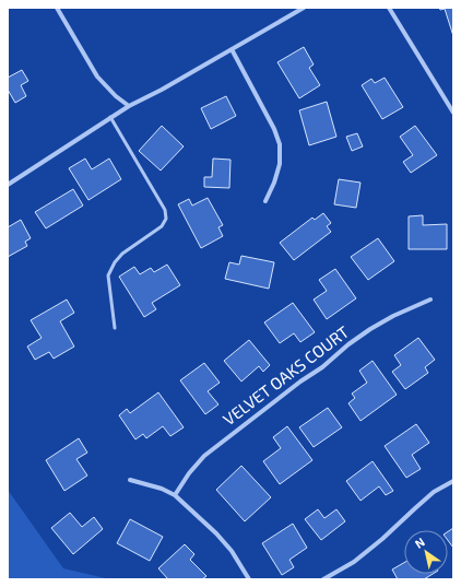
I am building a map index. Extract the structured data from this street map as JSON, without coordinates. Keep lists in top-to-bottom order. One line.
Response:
{"streets":{"street":["VELVET OAKS COURT"]},"north":"top left"}
